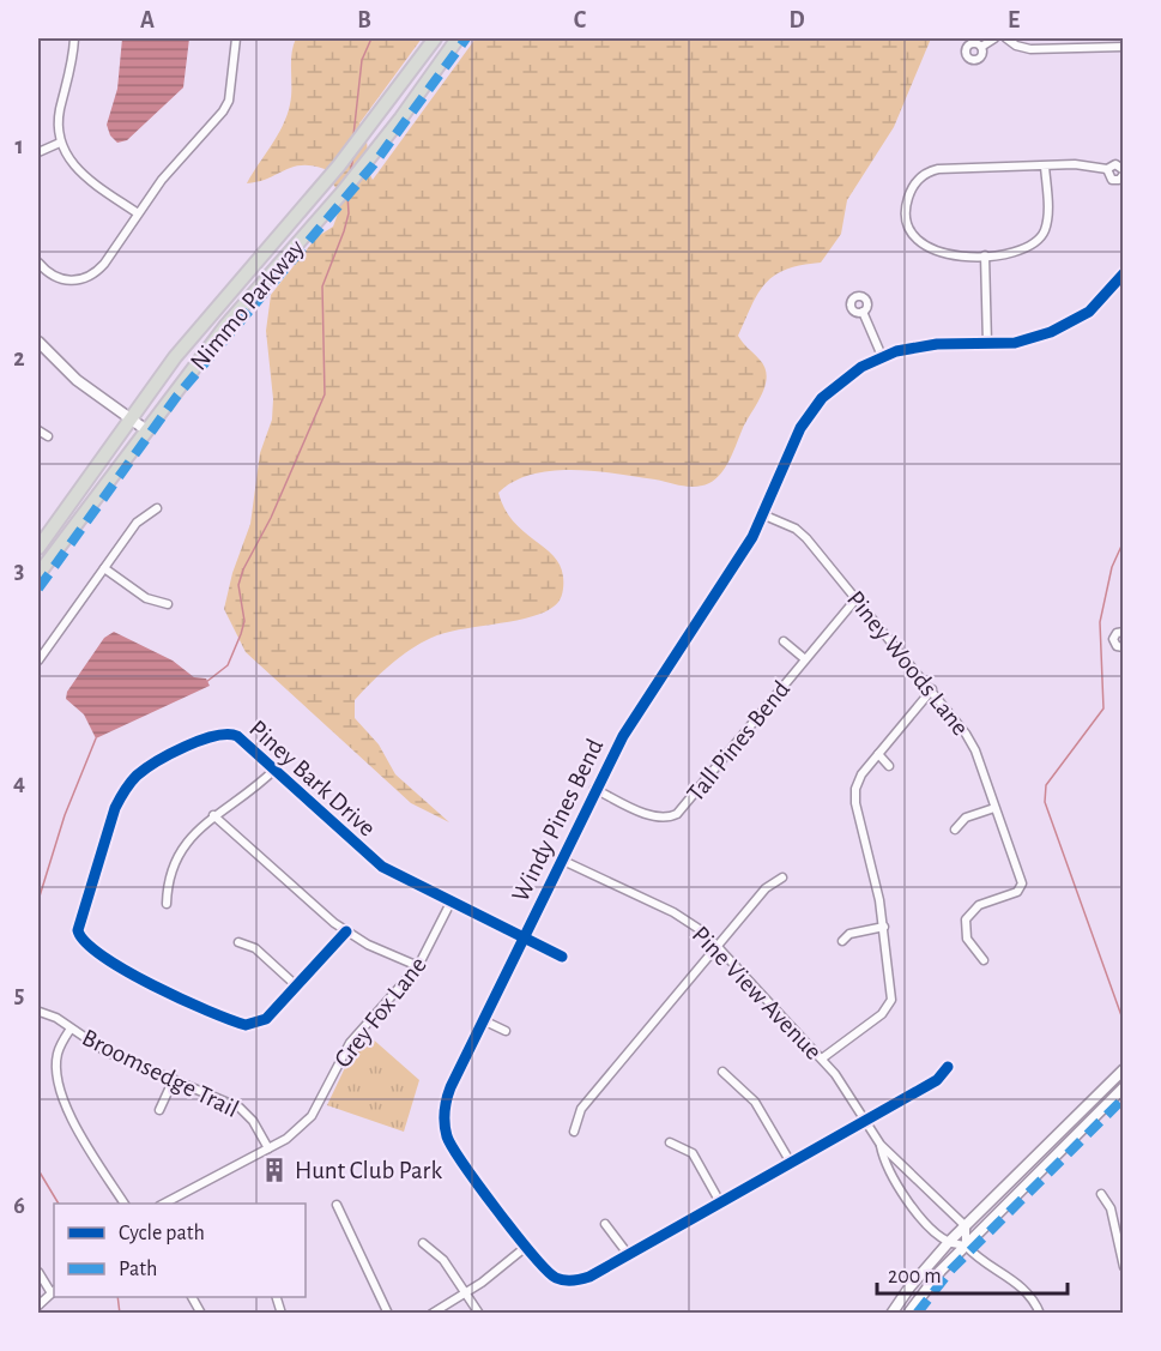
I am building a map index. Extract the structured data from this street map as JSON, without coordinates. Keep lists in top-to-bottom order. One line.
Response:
{"streets":{"highway":["Nimmo Parkway"],"street":["Piney Woods Lane","Tall Pines Bend","Piney Bark Drive","Windy Pines Bend","Pine View Avenue","Grey Fox Lane","Broomsedge Trail"]},"crossings":[["Piney Woods Lane","Tall Pines Bend"],["Piney Woods Lane","Windy Pines Bend"],["Tall Pines Bend","Windy Pines Bend"],["Piney Bark Drive","Windy Pines Bend"],["Piney Bark Drive","Grey Fox Lane"],["Windy Pines Bend","Pine View Avenue"],["Grey Fox Lane","Broomsedge Trail"]],"places":{"building":["Hunt Club Park"]},"legend":["Cycle path","Path"],"scale_bar":"200 m","grid":{"columns":["A","B","C","D","E"],"rows":["1","2","3","4","5","6"]}}
